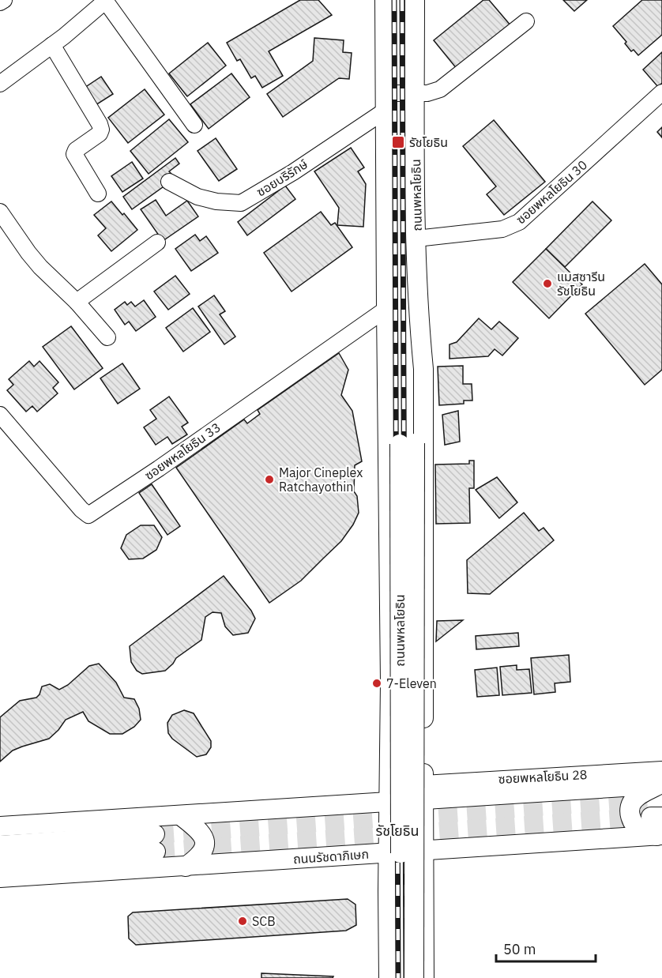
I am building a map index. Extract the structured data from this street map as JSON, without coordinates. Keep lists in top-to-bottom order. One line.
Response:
{"streets":{"main road":["ถนนพหลโยธิน","ถนนรัชดาภิเษก"],"street":["ซอยบริรักษ์","ซอยพหลโยธิน 30","ซอยพหลโยธิน 33"]},"crossings":[["ซอยบริรักษ์","ถนนพหลโยธิน"],["ซอยพหลโยธิน 30","ถนนพหลโยธิน"],["ถนนพหลโยธิน","ซอยพหลโยธิน 33"],["ถนนพหลโยธิน","ถนนรัชดาภิเษก"]],"districts":["รัชโยธิน"],"places":{"transit":["รัชโยธิน"],"other":["แมสซารีน รัชโยธิน","Major Cineplex Ratchayothin","7-Eleven","SCB"]},"scale_bar":"50 m"}
